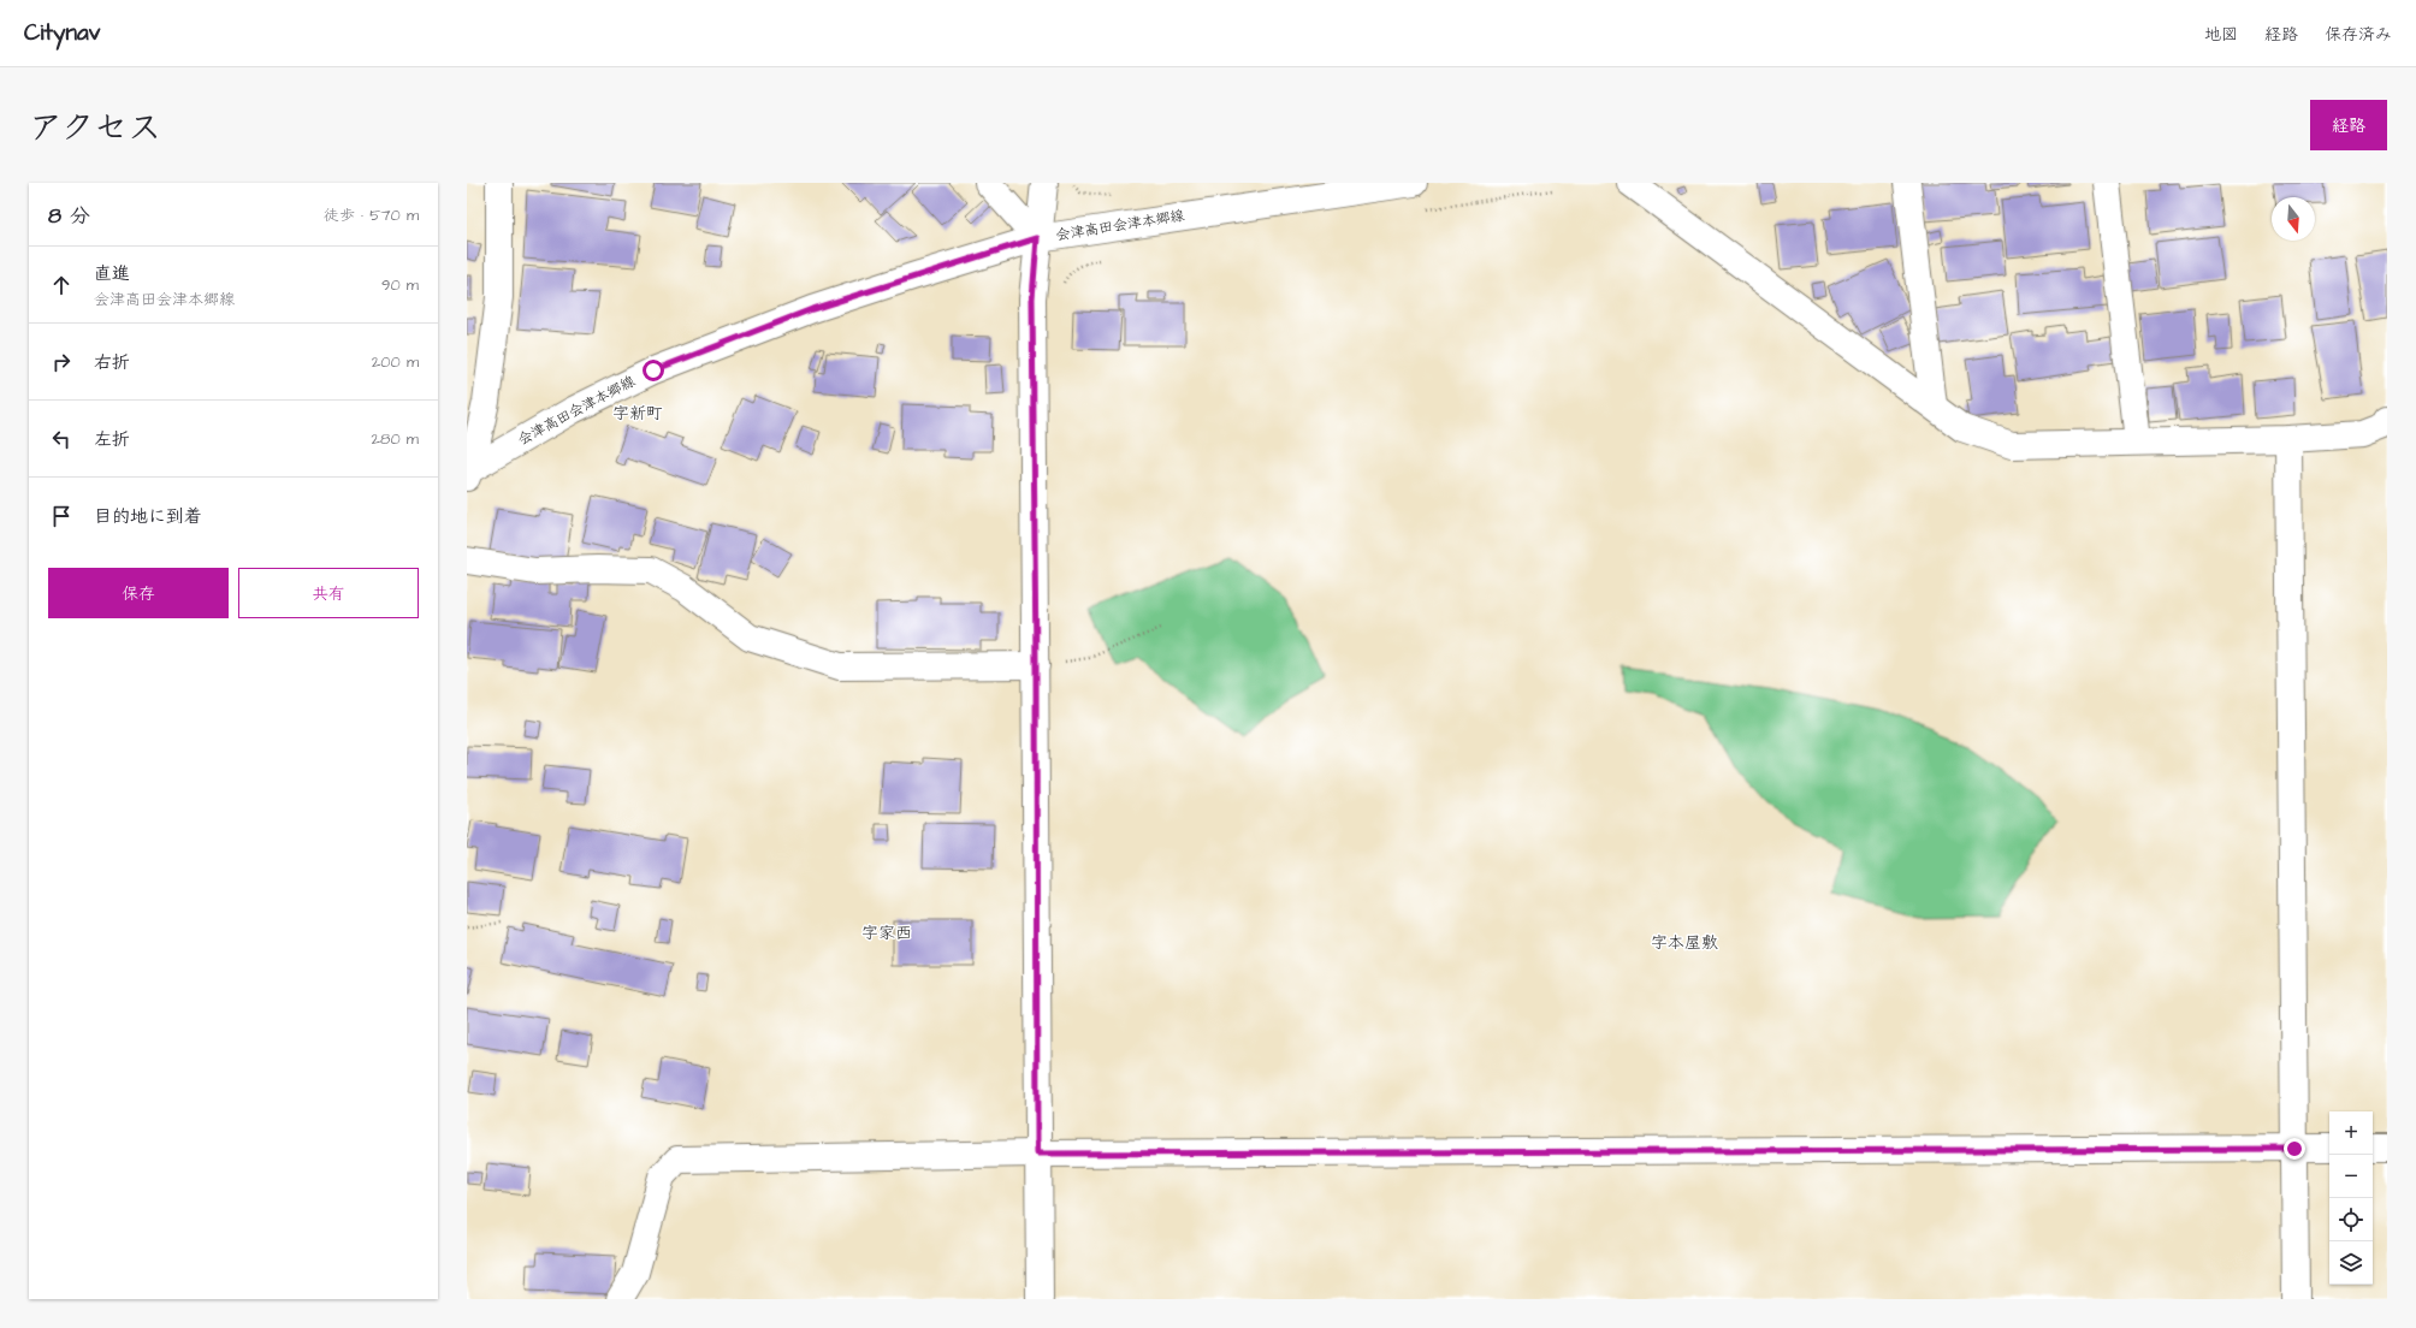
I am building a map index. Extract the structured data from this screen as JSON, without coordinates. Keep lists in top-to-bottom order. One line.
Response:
{"streets":{"street":["会津高田会津本郷線"]},"districts":["字新町","字家西","字本屋敷"],"north":"bottom","page":{"header":"Citynav","nav":["地図","経路","保存済み"],"title":"アクセス","buttons":["経路",["保存","共有"]],"heading":["8 分","徒歩 · 570 m"],"list":[["直進","会津高田会津本郷線","90 m"],["右折","200 m"],["左折","280 m"],"目的地に到着"],"map_buttons":["+","−"]}}
